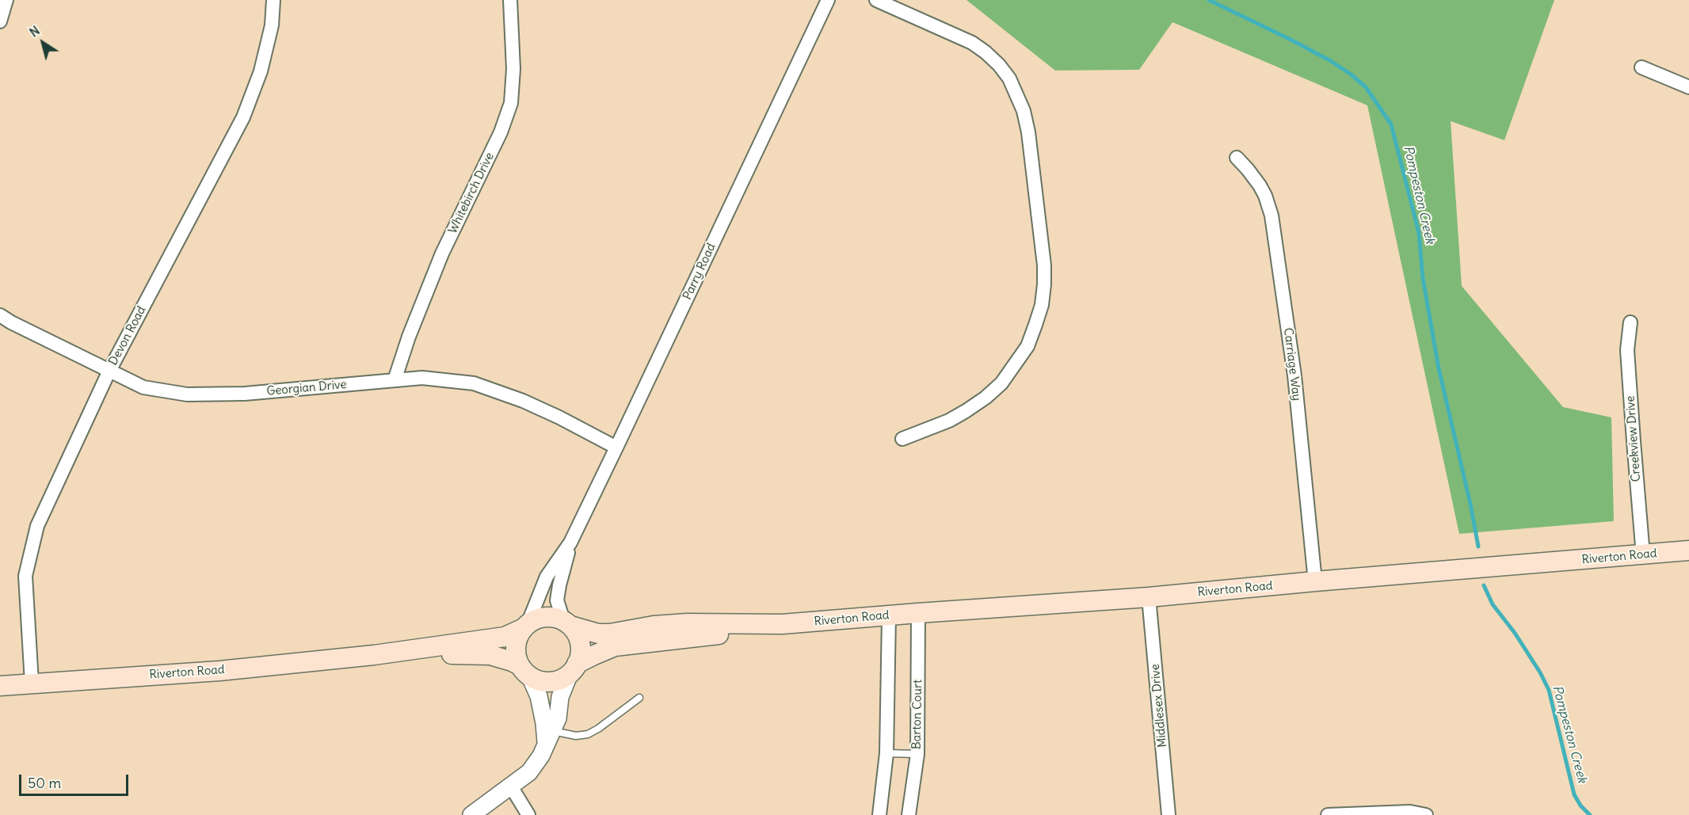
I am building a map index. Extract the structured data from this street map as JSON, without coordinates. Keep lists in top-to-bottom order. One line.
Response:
{"streets":{"main road":["Riverton Road"],"street":["Whitebirch Drive","Parry Road","Devon Road","Carriage Way","Georgian Drive","Creekview Drive","Middlesex Drive","Barton Court"]},"crossings":[["Whitebirch Drive","Georgian Drive"],["Parry Road","Georgian Drive"],["Parry Road","Riverton Road"],["Devon Road","Georgian Drive"],["Devon Road","Riverton Road"],["Carriage Way","Riverton Road"],["Creekview Drive","Riverton Road"],["Riverton Road","Middlesex Drive"],["Riverton Road","Barton Court"]],"water":["Pompeston Creek"],"scale_bar":"50 m","north":"top left"}
